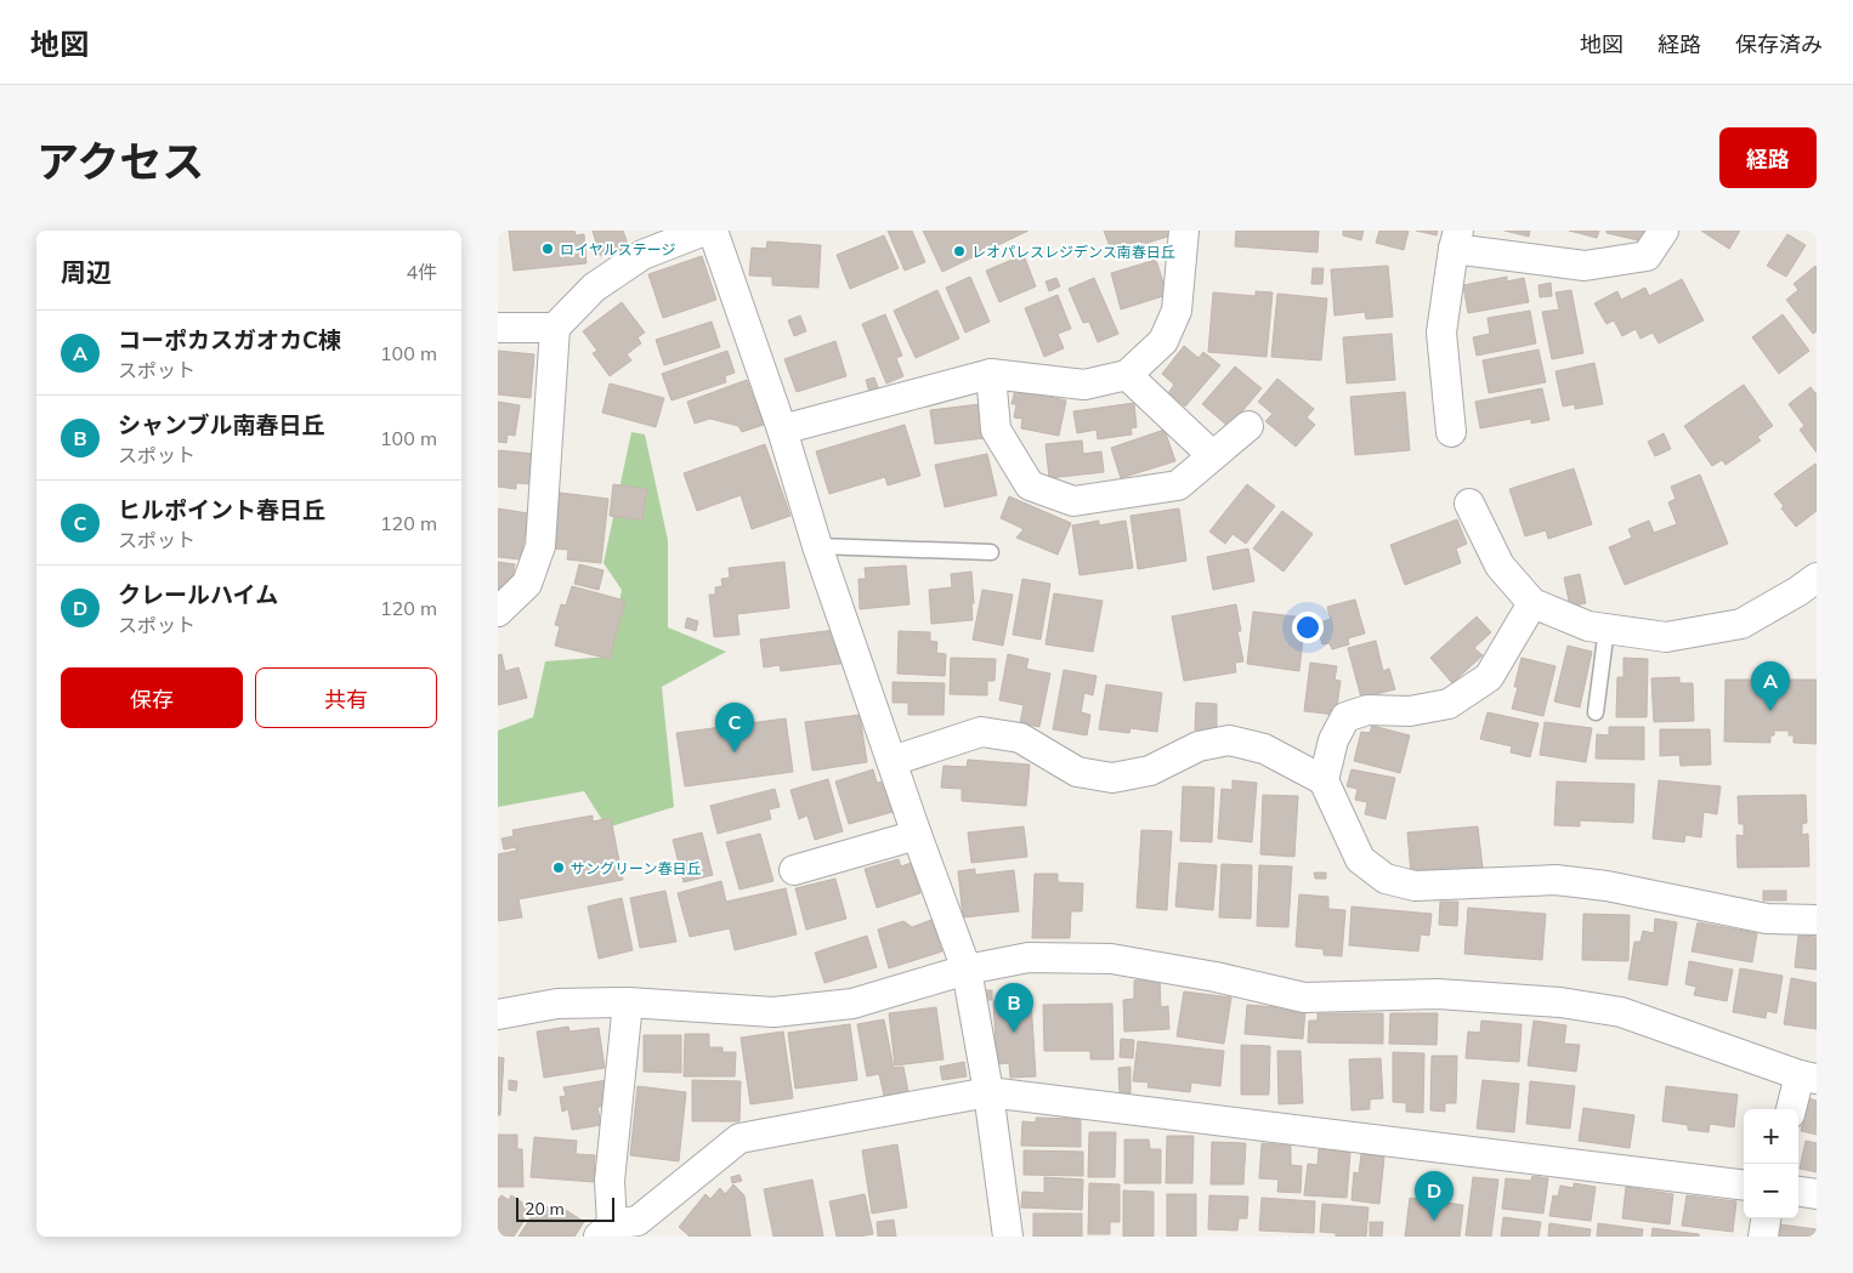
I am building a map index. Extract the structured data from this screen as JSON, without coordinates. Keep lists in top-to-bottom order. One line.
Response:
{"places":["ロイヤルステージ","レオパレスレジデンス南春日丘","サングリーン春日丘"],"scale_bar":"20 m","page":{"header":"地図","nav":["地図","経路","保存済み"],"title":"アクセス","buttons":["経路",["保存","共有"]],"heading":["周辺","4件"],"list":[{"mark":"A","name":"コーポカスガオカC棟","note":"スポット","value":"100 m"},{"mark":"B","name":"シャンブル南春日丘","note":"スポット","value":"100 m"},{"mark":"C","name":"ヒルポイント春日丘","note":"スポット","value":"120 m"},{"mark":"D","name":"クレールハイム","note":"スポット","value":"120 m"}],"pins":["A","C","B","D"],"map_buttons":["+","−"],"scale":"20 m"}}
